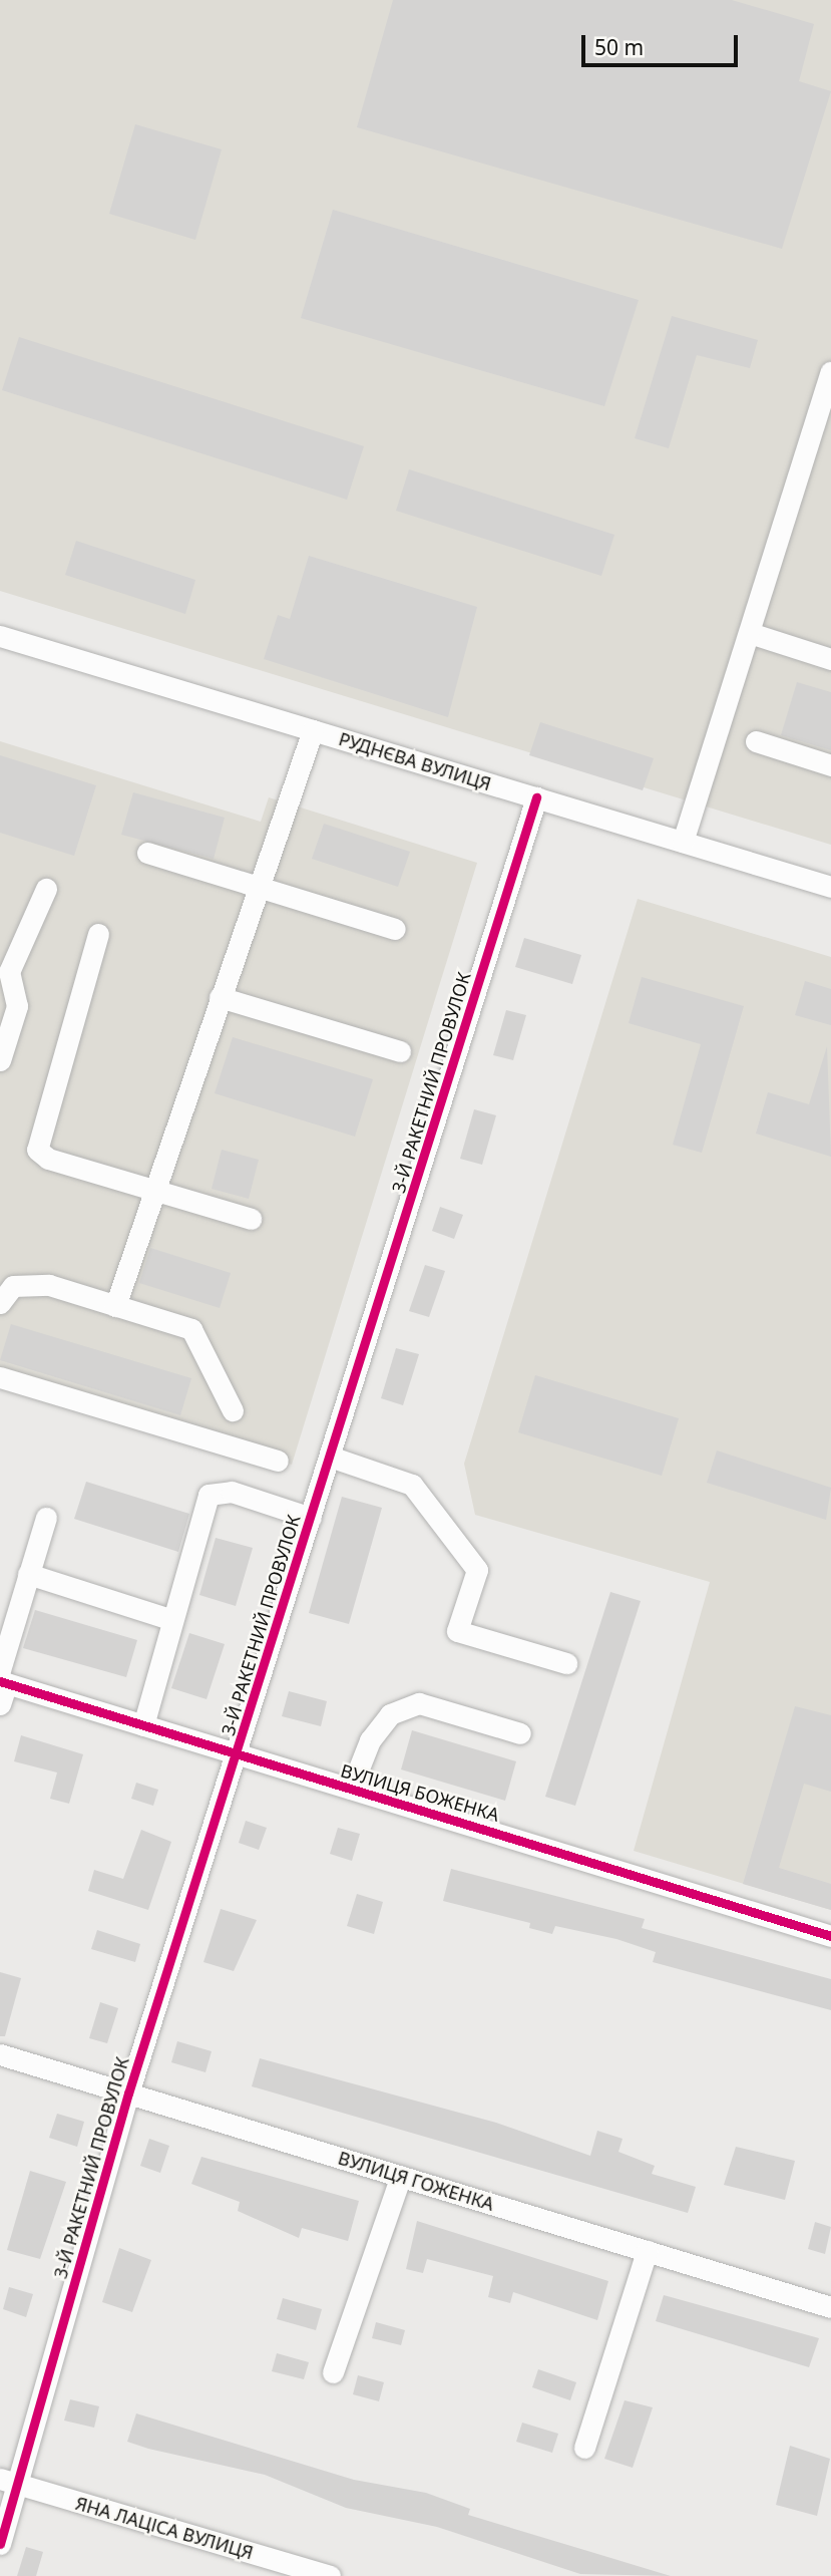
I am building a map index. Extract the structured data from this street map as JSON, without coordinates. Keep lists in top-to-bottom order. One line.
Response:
{"streets":{"street":["РУДНЄВА ВУЛИЦЯ","3-Й РАКЕТНИЙ ПРОВУЛОК","ВУЛИЦЯ БОЖЕНКА","ВУЛИЦЯ ГОЖЕНКА","ЯНА ЛАЦІСА ВУЛИЦЯ"]},"crossings":[["РУДНЄВА ВУЛИЦЯ","3-Й РАКЕТНИЙ ПРОВУЛОК"],["3-Й РАКЕТНИЙ ПРОВУЛОК","ВУЛИЦЯ БОЖЕНКА"],["3-Й РАКЕТНИЙ ПРОВУЛОК","ВУЛИЦЯ ГОЖЕНКА"],["3-Й РАКЕТНИЙ ПРОВУЛОК","ЯНА ЛАЦІСА ВУЛИЦЯ"]],"scale_bar":"50 m"}
